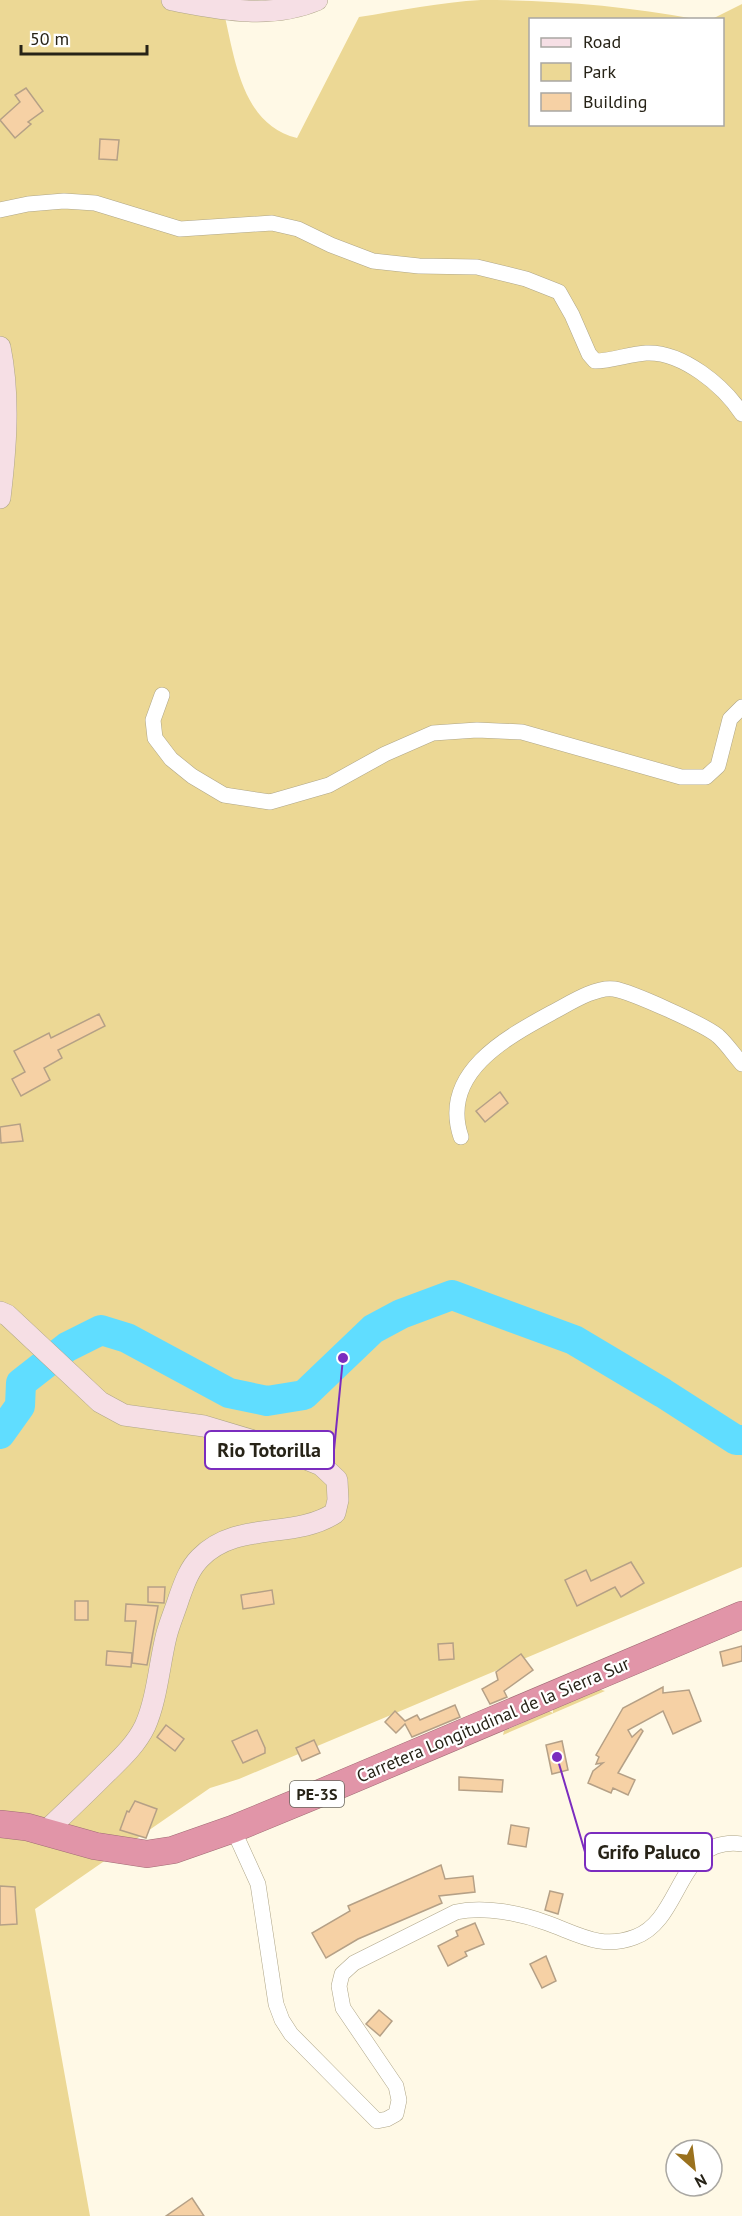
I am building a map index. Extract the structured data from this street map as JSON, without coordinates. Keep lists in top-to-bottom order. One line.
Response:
{"streets":{"highway":["Carretera Longitudinal de la Sierra Sur","PE-3S"]},"places":["Rio Totorilla","Grifo Paluco"],"legend":["Road","Park","Building"],"scale_bar":"50 m","north":"bottom right"}
